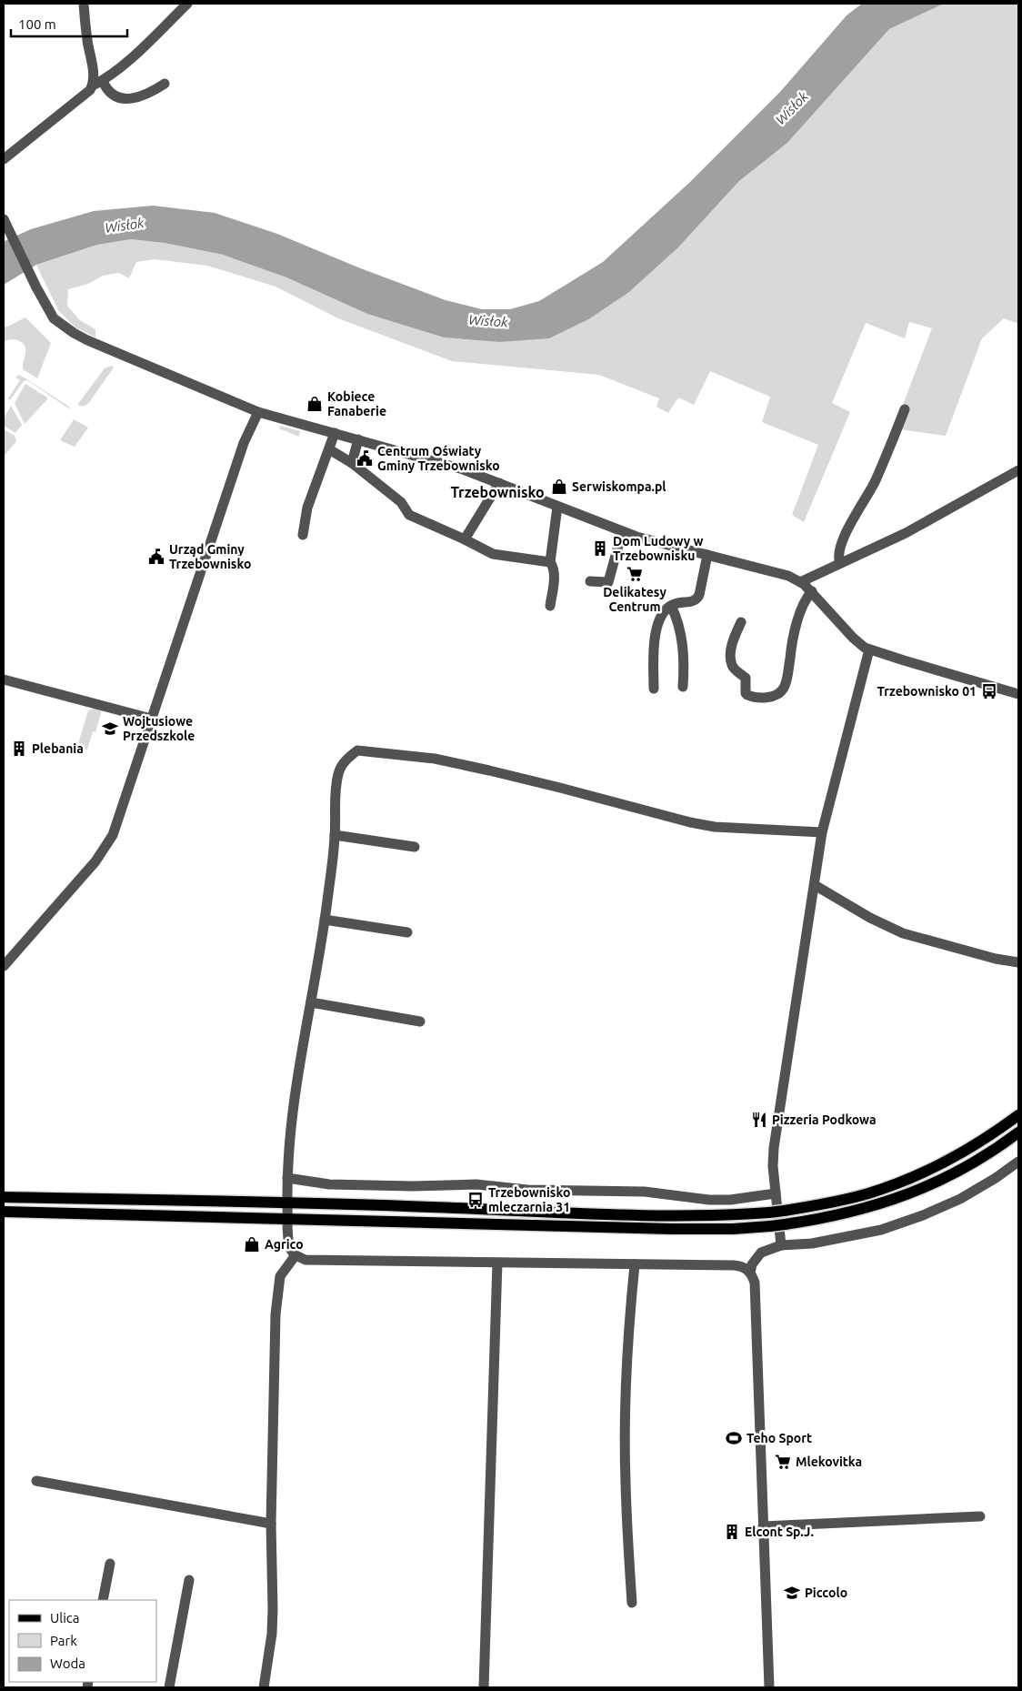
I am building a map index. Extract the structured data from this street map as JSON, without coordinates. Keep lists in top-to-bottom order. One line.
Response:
{"districts":["Trzebownisko"],"water":["Wisłok"],"places":{"shop":["Kobiece Fanaberie","Serwiskompa.pl","Agrico"],"public building":["Centrum Oświaty Gminy Trzebownisko","Urząd Gminy Trzebownisko"],"building":["Dom Ludowy w Trzebownisku","Plebania","Elcont Sp.J."],"supermarket":["Delikatesy Centrum","Mlekovitka"],"bus stop":["Trzebownisko 01","Trzebownisko mleczarnia 31"],"school or university":["Wojtusiowe Przedszkole","Piccolo"],"restaurant":["Pizzeria Podkowa"],"sports":["Teho Sport"]},"legend":["Ulica","Park","Woda"],"scale_bar":"100 m"}
